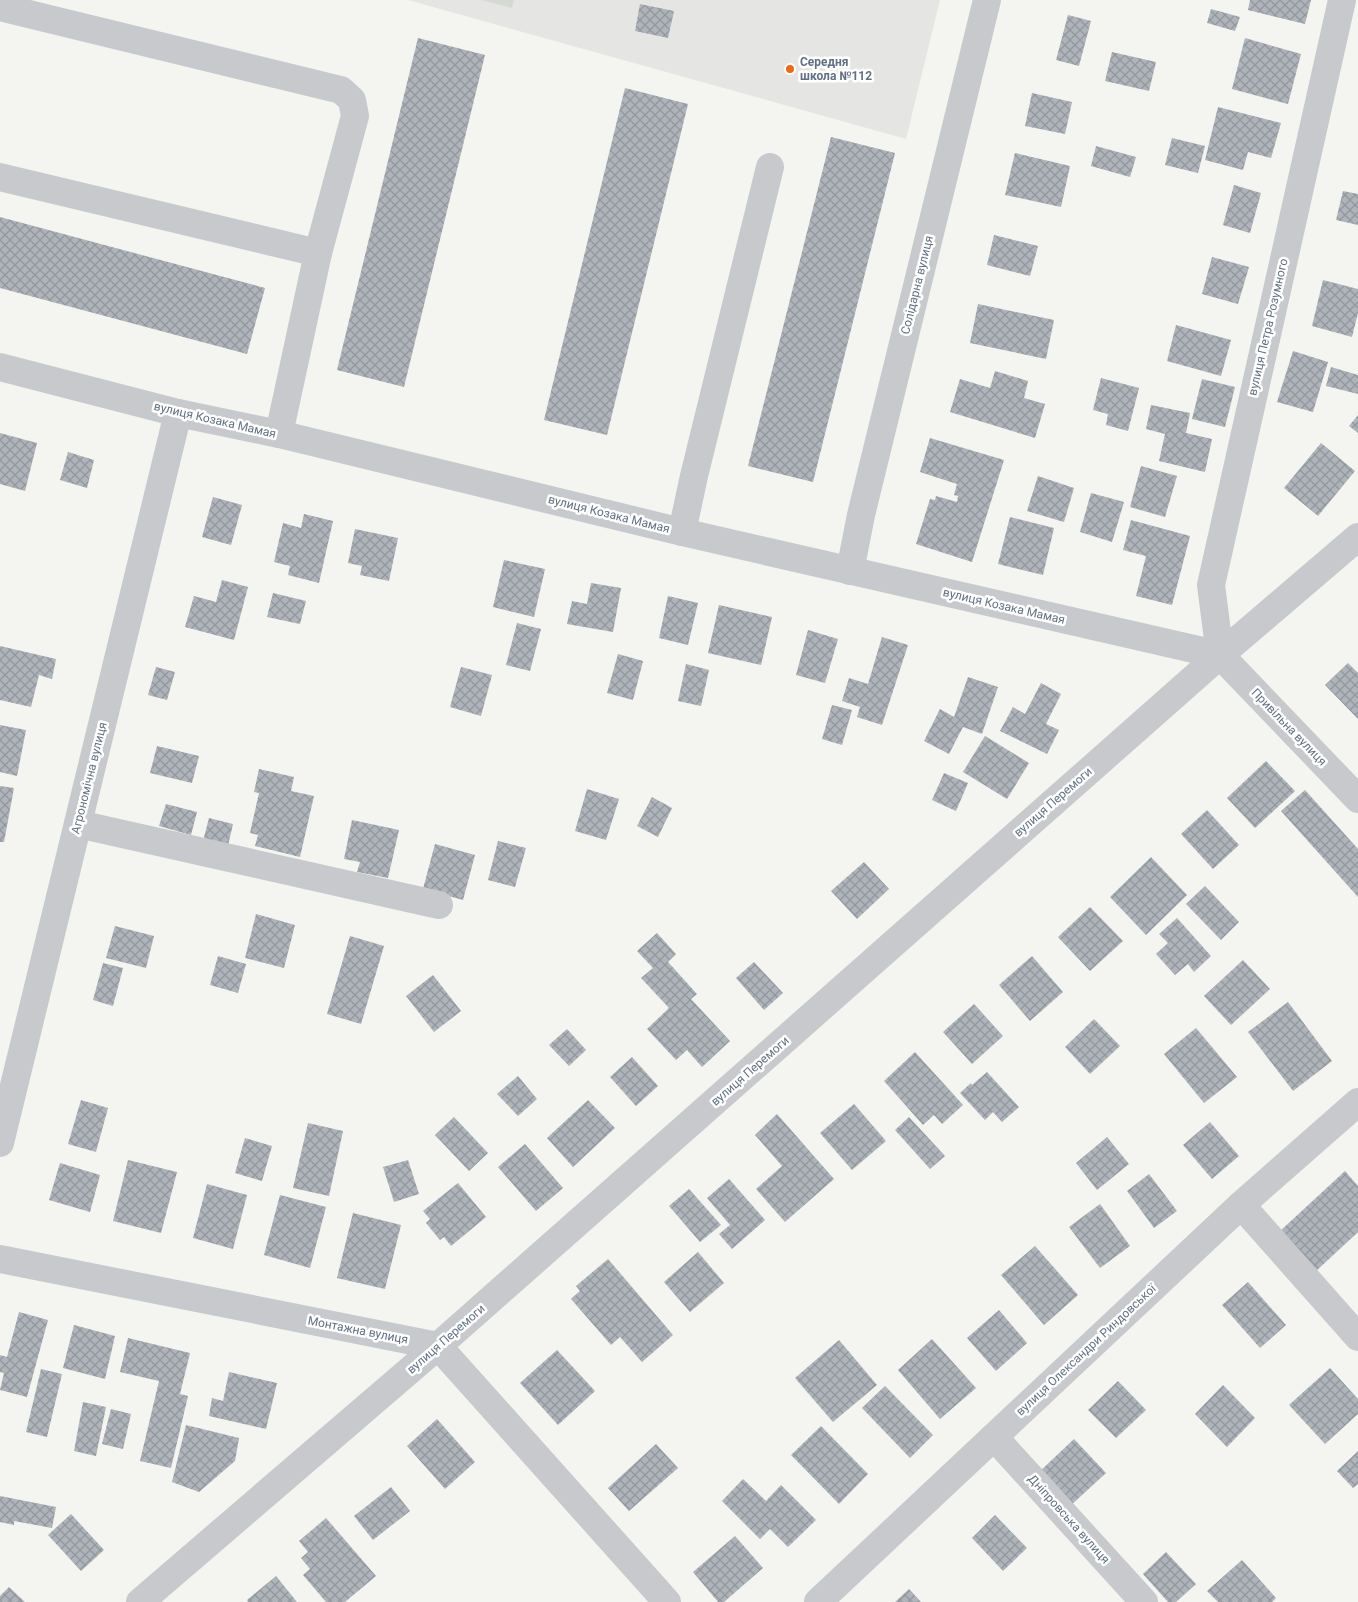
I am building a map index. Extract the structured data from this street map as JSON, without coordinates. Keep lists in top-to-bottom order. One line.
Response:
{"streets":{"street":["Солідарна вулиця","вулиця Петра Розумного","вулиця Козака Мамая","Привільна вулиця","Агрономічна вулиця","вулиця Перемоги","Монтажна вулиця","вулиця Олександри Риндовської","Дніпровська вулиця"]},"crossings":[["Солідарна вулиця","вулиця Козака Мамая"],["вулиця Петра Розумного","вулиця Козака Мамая"],["вулиця Петра Розумного","Привільна вулиця"],["вулиця Петра Розумного","вулиця Перемоги"],["вулиця Козака Мамая","Привільна вулиця"],["вулиця Козака Мамая","Агрономічна вулиця"],["вулиця Козака Мамая","вулиця Перемоги"],["Привільна вулиця","вулиця Перемоги"],["вулиця Перемоги","Монтажна вулиця"],["вулиця Олександри Риндовської","Дніпровська вулиця"]],"places":["Середня школа №112"]}
